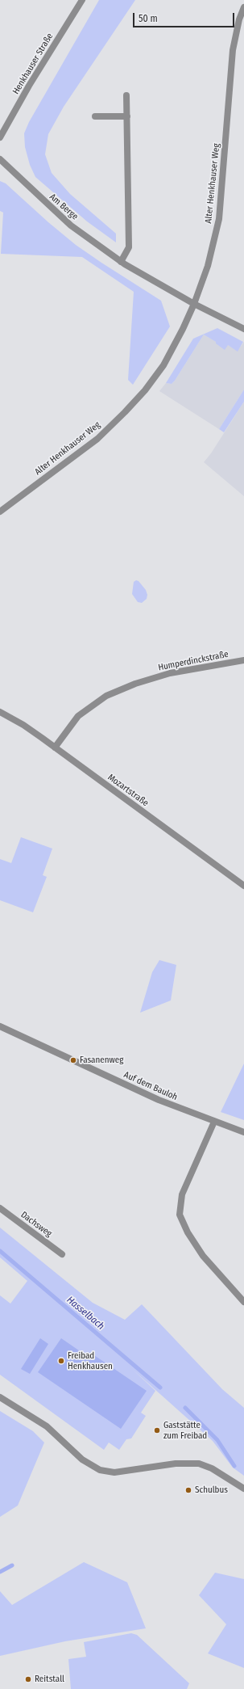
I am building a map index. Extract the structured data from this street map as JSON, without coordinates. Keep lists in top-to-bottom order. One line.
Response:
{"streets":{"street":["Henkhauser Straße","Alter Henkhauser Weg","Am Berge","Humperdinckstraße","Mozartstraße","Auf dem Bauloh","Dachsweg"]},"crossings":[["Alter Henkhauser Weg","Am Berge"],["Humperdinckstraße","Mozartstraße"]],"water":["Hasselbach"],"places":["Fasanenweg","Freibad Henkhausen","Gaststätte zum Freibad","Schulbus","Reitstall"],"scale_bar":"50 m"}
